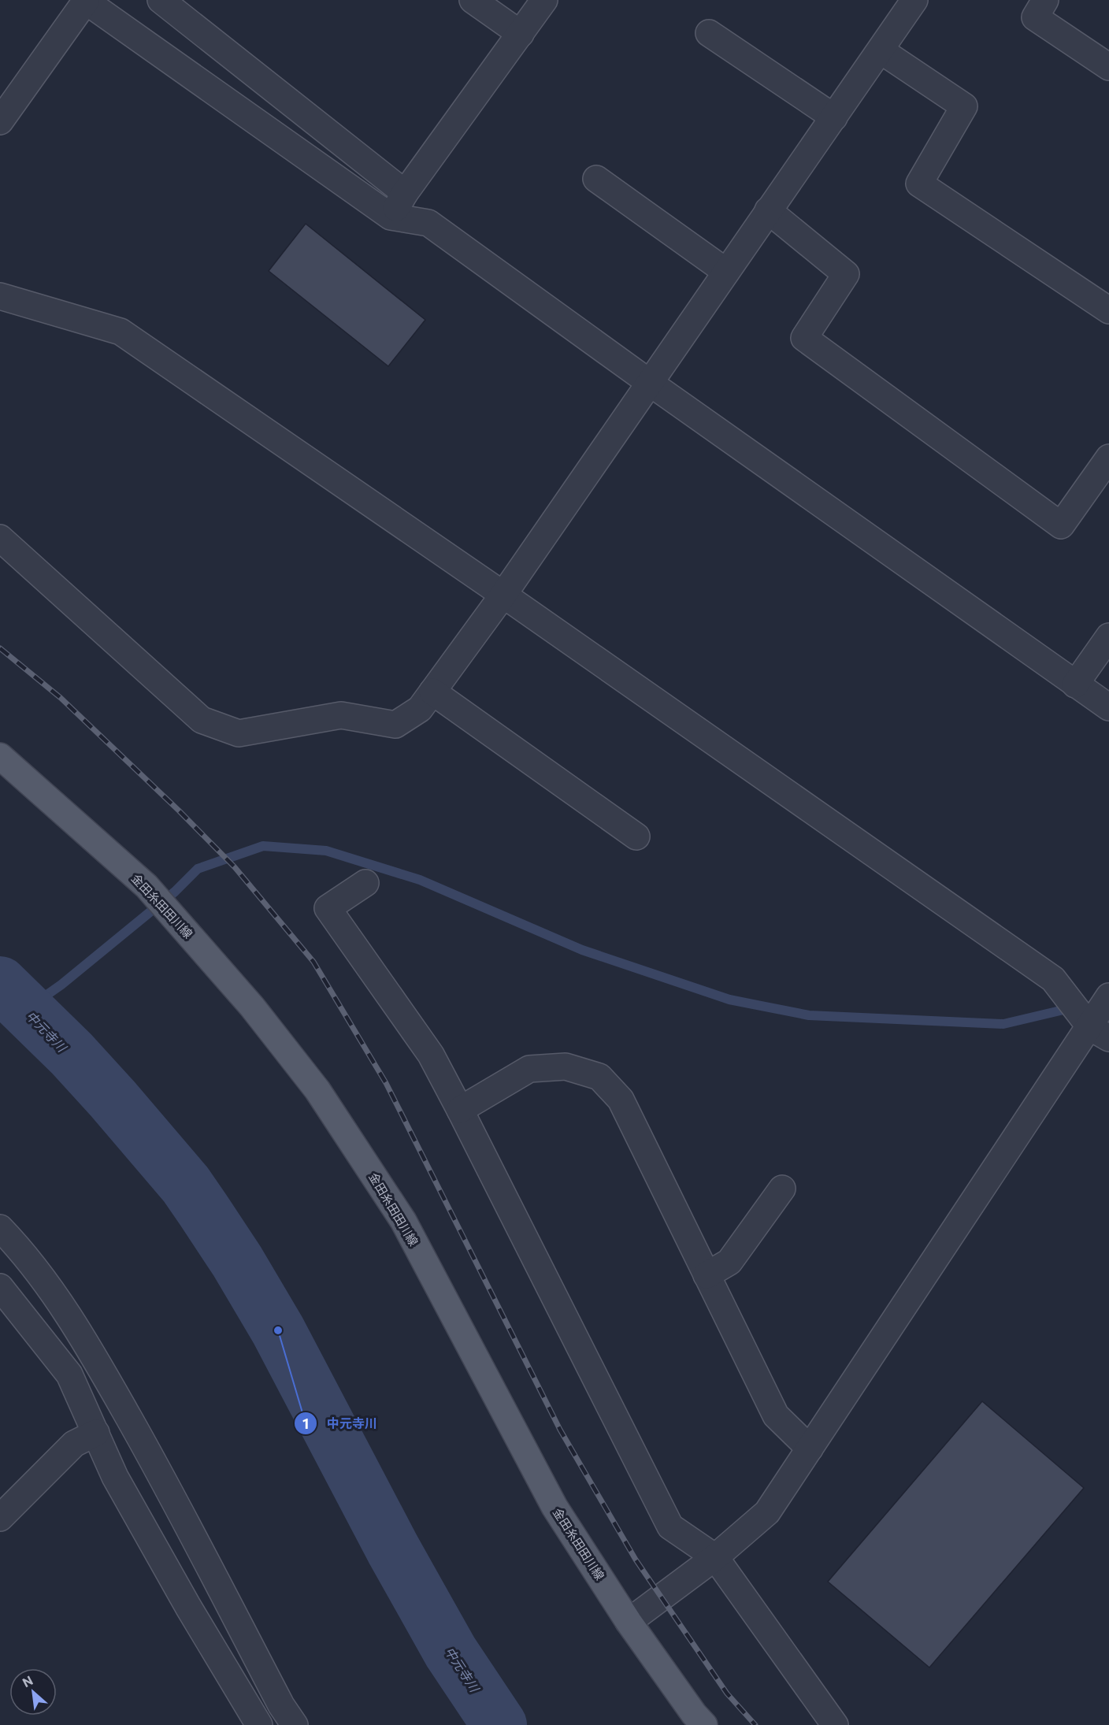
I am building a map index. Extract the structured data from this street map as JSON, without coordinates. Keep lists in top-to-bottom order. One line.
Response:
{"streets":{"main road":["金田糸田田川線"]},"water":["中元寺川"],"places":["中元寺川"],"north":"top left"}
